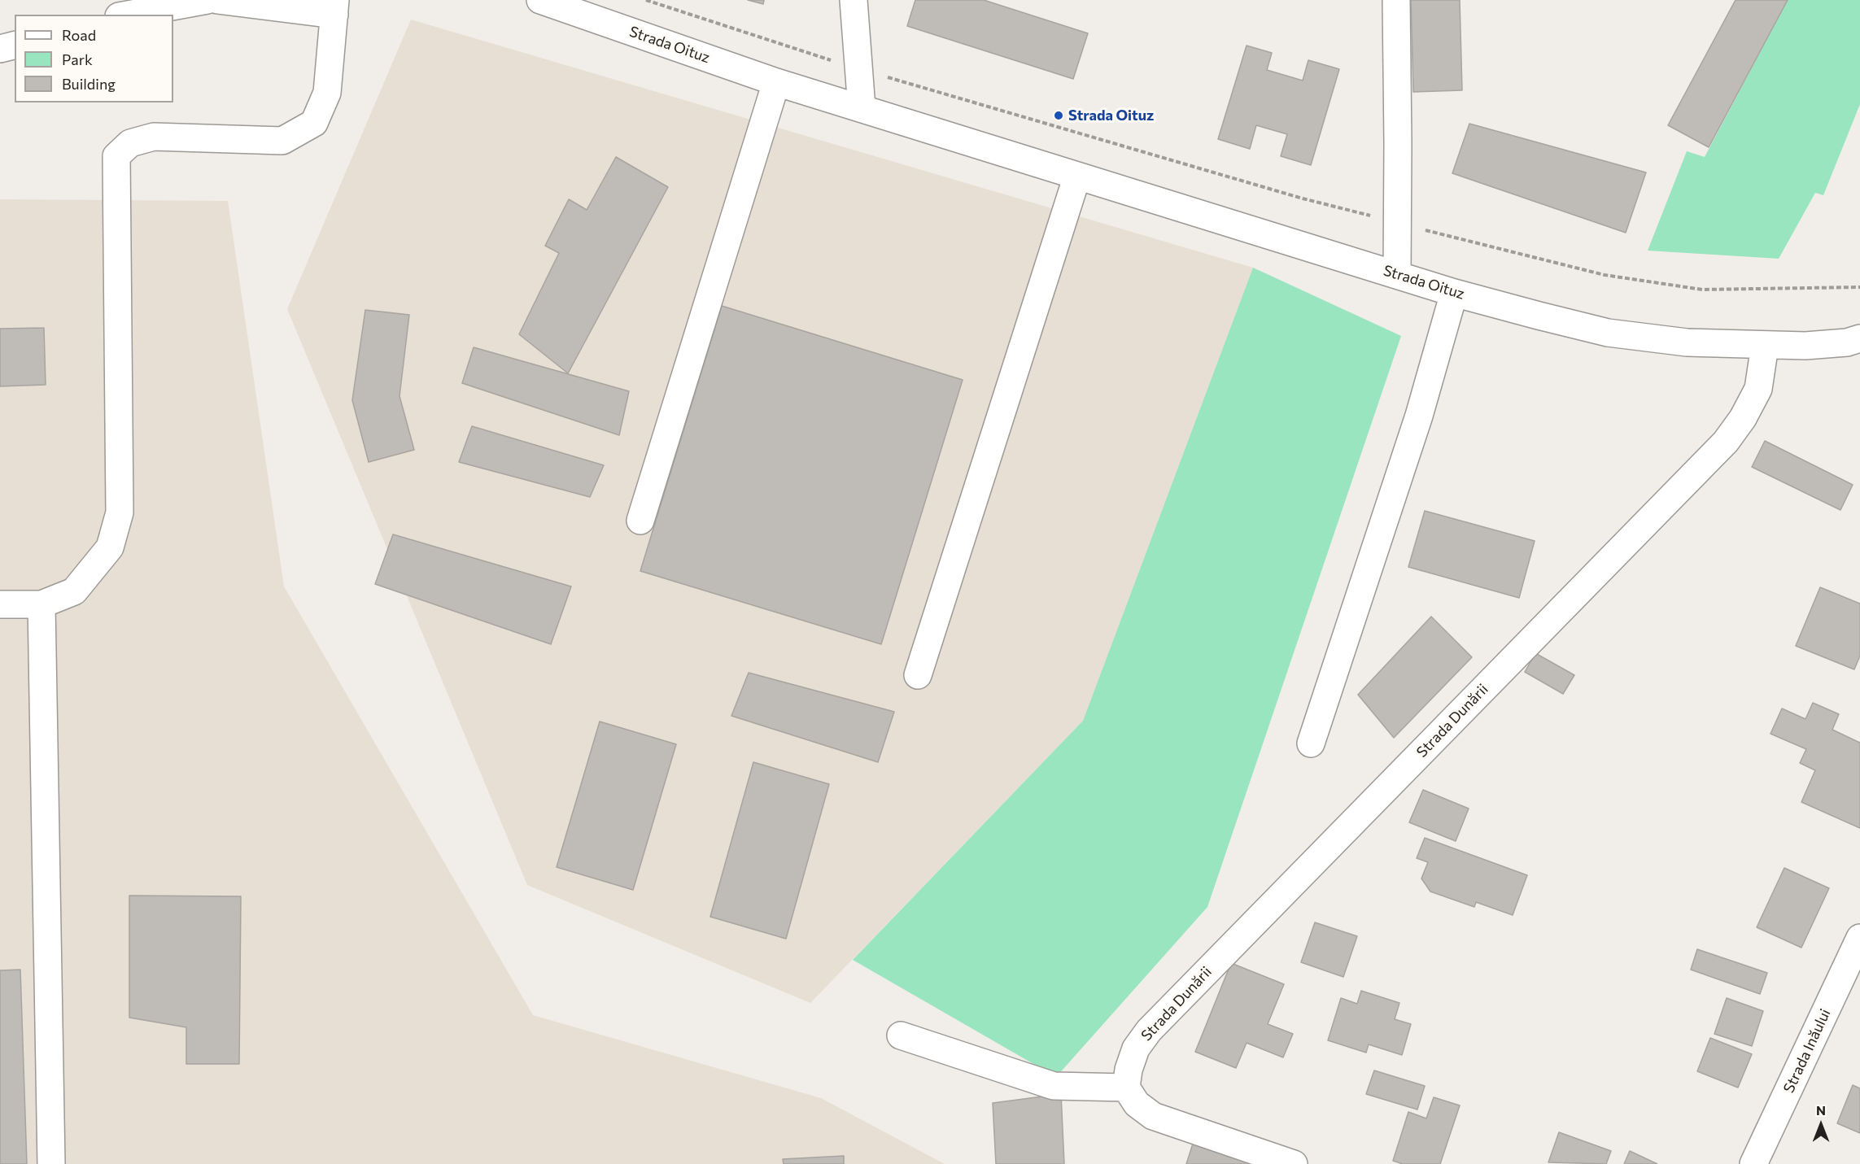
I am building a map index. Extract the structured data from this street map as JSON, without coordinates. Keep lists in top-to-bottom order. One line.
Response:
{"streets":{"street":["Strada Oituz","Strada Dunării","Strada Inăului"]},"crossings":[["Strada Oituz","Strada Dunării"]],"places":["Strada Oituz"],"legend":["Road","Park","Building"],"north":"top"}
